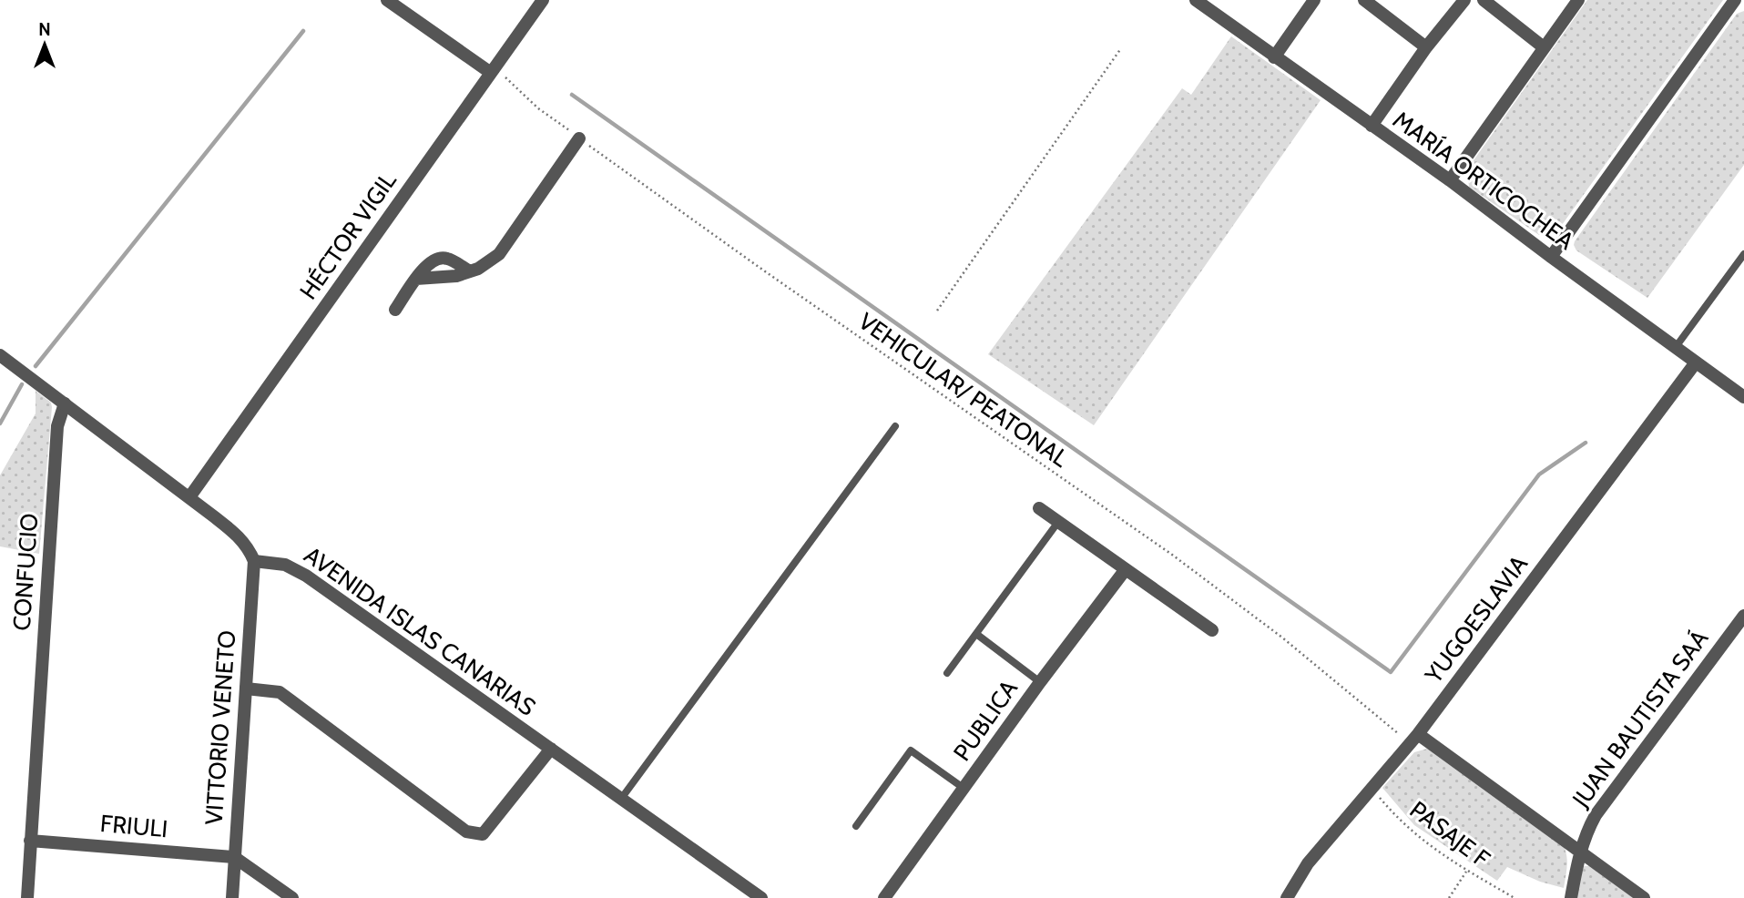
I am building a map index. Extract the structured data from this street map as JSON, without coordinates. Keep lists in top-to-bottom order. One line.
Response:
{"streets":{"street":["MARÍA ORTICOCHEA","HÉCTOR VIGIL","CONFUCIO","YUGOESLAVIA","AVENIDA ISLAS CANARIAS","JUAN BAUTISTA SAÁ","PUBLICA","VITTORIO VENETO","FRIULI"],"path":["VEHICULAR/ PEATONAL","PASAJE F"]},"crossings":[["MARÍA ORTICOCHEA","YUGOESLAVIA"],["HÉCTOR VIGIL","VEHICULAR/ PEATONAL"],["VEHICULAR/ PEATONAL","YUGOESLAVIA"],["CONFUCIO","FRIULI"],["YUGOESLAVIA","PASAJE F"],["AVENIDA ISLAS CANARIAS","VITTORIO VENETO"],["VITTORIO VENETO","FRIULI"]],"north":"top"}
